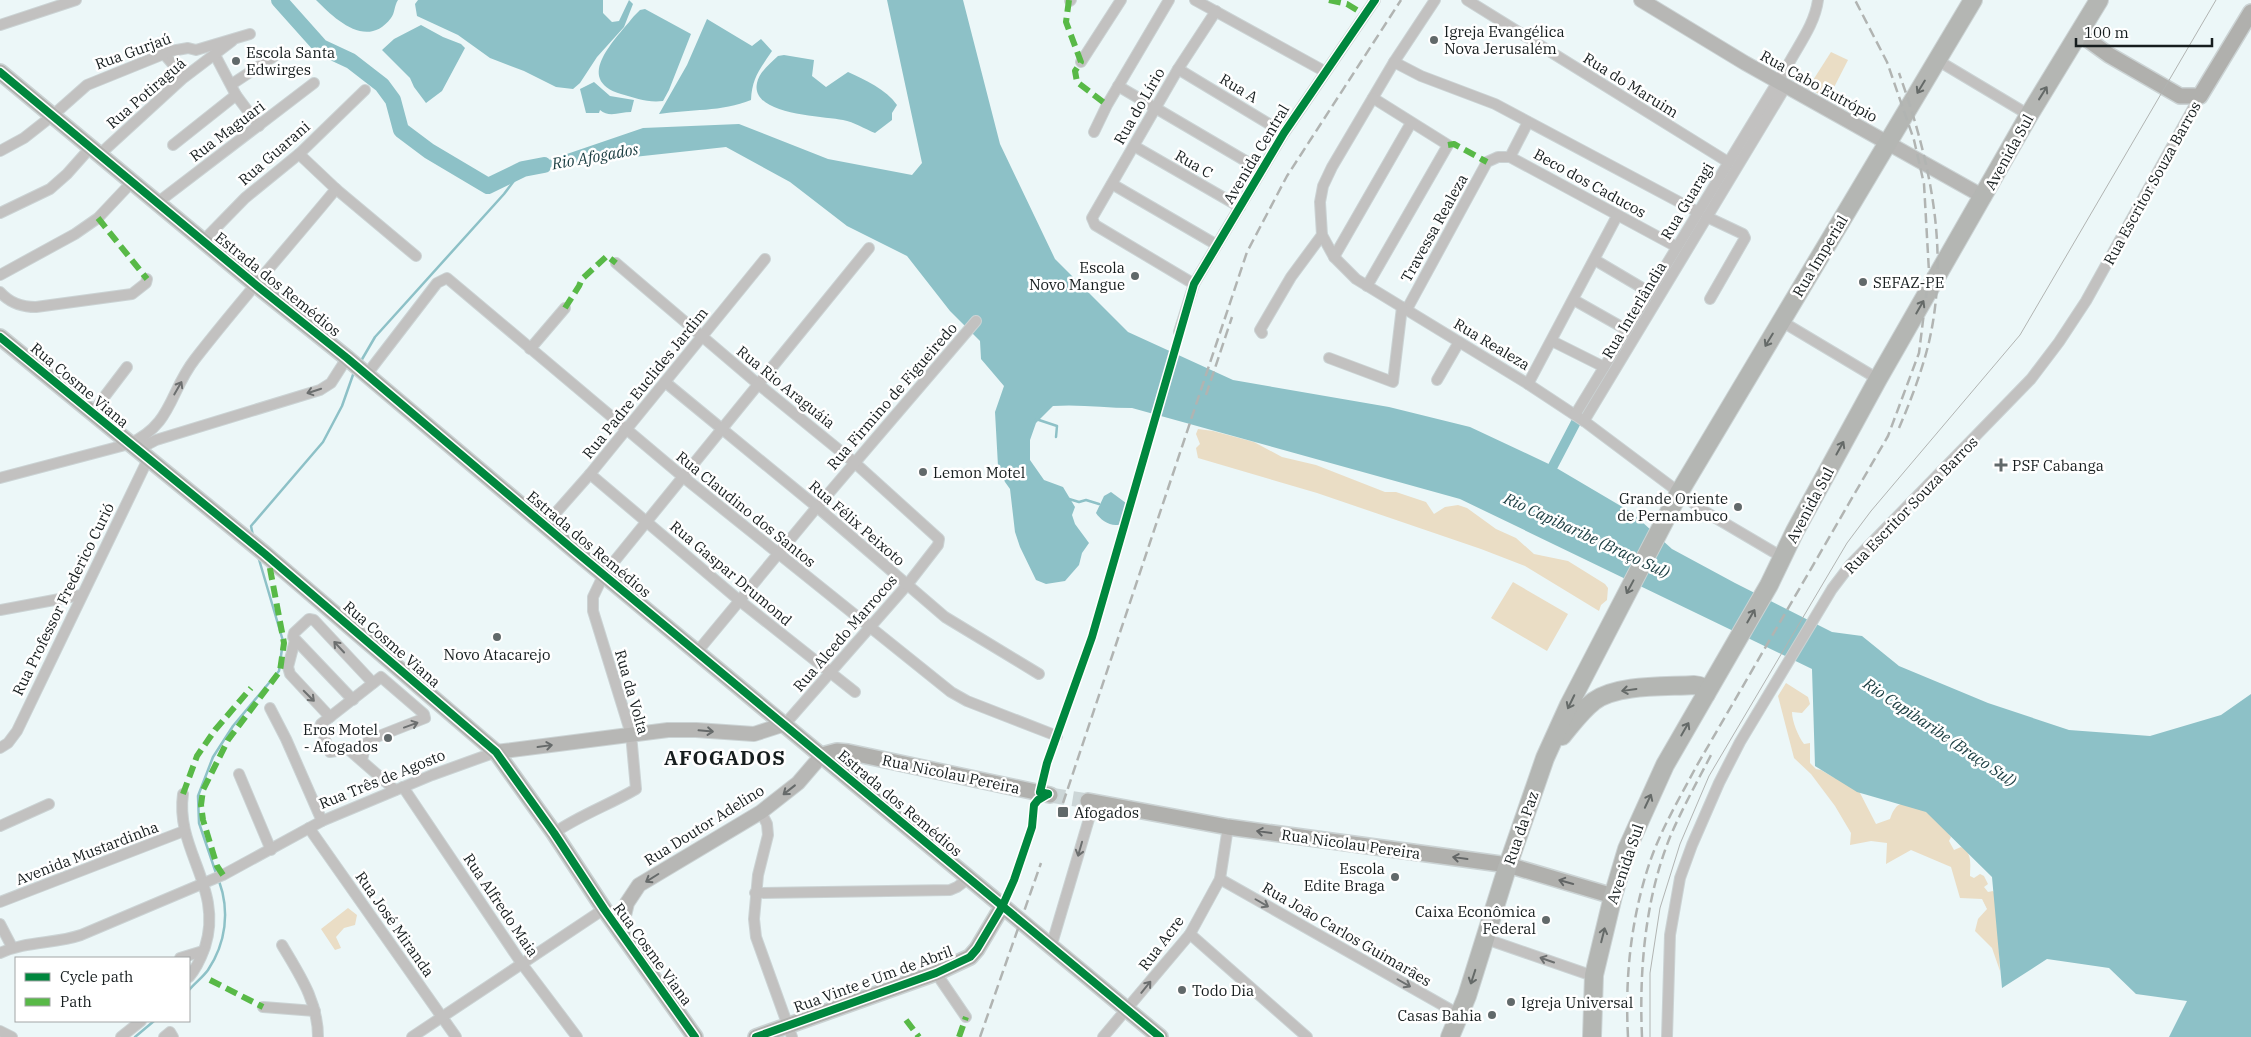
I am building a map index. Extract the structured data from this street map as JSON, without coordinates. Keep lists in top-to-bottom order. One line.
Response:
{"streets":{"highway":["Avenida Sul","Rua Imperial","Rua da Paz"],"main road":["Rua Cabo Eutrópio","Rua Escritor Souza Barros","Estrada dos Remédios","Rua Cosme Viana","Rua Nicolau Pereira","Rua Três de Agosto","Rua Doutor Adelino","Rua Vinte e Um de Abril"],"street":["Rua Gurjaú","Rua do Maruim","Rua A","Rua Potiraguá","Rua do Lírio","Rua Maguari","Rua Guarani","Avenida Central","Rua C","Beco dos Caducos","Rua Guaragi","Travessa Realeza","Rua Interlândia","Rua Realeza","Rua Padre Euclides Jardim","Rua Rio Araguáia","Rua Firmino de Figueiredo","Rua Claudino dos Santos","Rua Félix Peixoto","Rua Gaspar Drumond","Rua Professor Frederico Curió","Rua Alcedo Marrocos","Rua da Volta","Avenida Mustardinha","Rua Alfredo Maia","Rua José Miranda","Rua João Carlos Guimarães","Rua Acre"]},"crossings":[["Rua Gurjaú","Rua Potiraguá"],["Rua Gurjaú","Estrada dos Remédios"],["Rua do Maruim","Rua Guaragi"],["Rua Cabo Eutrópio","Avenida Sul"],["Rua Cabo Eutrópio","Rua Guaragi"],["Rua Cabo Eutrópio","Rua Imperial"],["Rua Cabo Eutrópio","Rua Interlândia"],["Rua A","Rua do Lírio"],["Rua A","Avenida Central"],["Rua Potiraguá","Estrada dos Remédios"],["Rua do Lírio","Avenida Central"],["Rua do Lírio","Rua C"],["Rua Maguari","Estrada dos Remédios"],["Avenida Sul","Rua Realeza"],["Avenida Sul","Rua Nicolau Pereira"],["Rua Guarani","Estrada dos Remédios"],["Avenida Central","Rua C"],["Beco dos Caducos","Rua Guaragi"],["Beco dos Caducos","Travessa Realeza"],["Rua Guaragi","Rua Interlândia"],["Rua Guaragi","Rua Realeza"],["Travessa Realeza","Rua Realeza"],["Rua Imperial","Rua Realeza"],["Rua Imperial","Rua da Paz"],["Estrada dos Remédios","Rua Padre Euclides Jardim"],["Estrada dos Remédios","Rua Firmino de Figueiredo"],["Estrada dos Remédios","Rua Claudino dos Santos"],["Estrada dos Remédios","Rua Alcedo Marrocos"],["Estrada dos Remédios","Rua da Volta"],["Estrada dos Remédios","Rua Nicolau Pereira"],["Estrada dos Remédios","Rua Três de Agosto"],["Estrada dos Remédios","Rua Doutor Adelino"],["Estrada dos Remédios","Rua Acre"],["Estrada dos Remédios","Rua Vinte e Um de Abril"],["Rua Interlândia","Rua Realeza"],["Rua Padre Euclides Jardim","Rua Rio Araguáia"],["Rua Padre Euclides Jardim","Rua Claudino dos Santos"],["Rua Padre Euclides Jardim","Rua Félix Peixoto"],["Rua Padre Euclides Jardim","Rua Gaspar Drumond"],["Rua Cosme Viana","Rua Professor Frederico Curió"],["Rua Cosme Viana","Rua da Volta"],["Rua Cosme Viana","Rua Três de Agosto"],["Rua Cosme Viana","Rua Doutor Adelino"],["Rua Rio Araguáia","Rua Firmino de Figueiredo"],["Rua Rio Araguáia","Rua Alcedo Marrocos"],["Rua Rio Araguáia","Rua da Volta"],["Rua Firmino de Figueiredo","Rua Claudino dos Santos"],["Rua Firmino de Figueiredo","Rua Félix Peixoto"],["Rua Firmino de Figueiredo","Rua Gaspar Drumond"],["Rua Claudino dos Santos","Rua Alcedo Marrocos"],["Rua Claudino dos Santos","Rua da Volta"],["Rua Félix Peixoto","Rua Alcedo Marrocos"],["Rua Félix Peixoto","Rua da Volta"],["Rua Gaspar Drumond","Rua Alcedo Marrocos"],["Rua Gaspar Drumond","Rua da Volta"],["Rua Alcedo Marrocos","Rua Três de Agosto"],["Rua da Volta","Rua Três de Agosto"],["Rua Nicolau Pereira","Rua Doutor Adelino"],["Rua Nicolau Pereira","Rua da Paz"],["Rua Nicolau Pereira","Rua Acre"],["Rua Três de Agosto","Rua Alfredo Maia"],["Rua Três de Agosto","Rua José Miranda"],["Rua da Paz","Rua João Carlos Guimarães"],["Rua João Carlos Guimarães","Rua Acre"]],"one_way":["Avenida Sul","Rua Imperial","Rua Nicolau Pereira","Rua Doutor Adelino","Rua da Paz","Rua Acre"],"districts":["AFOGADOS"],"water":["Rio Afogados","Rio Capibaribe (Braço Sul)"],"places":{"other":["Igreja Evangélica Nova Jerusalém","Escola Santa Edwirges","Escola Novo Mangue","SEFAZ-PE","Lemon Motel","Grande Oriente de Pernambuco","Novo Atacarejo","Eros Motel - Afogados","Escola Edite Braga","Caixa Econômica Federal","Todo Dia","Igreja Universal","Casas Bahia"],"health":["PSF Cabanga"],"transit":["Afogados"]},"legend":["Cycle path","Path"],"scale_bar":"100 m"}
